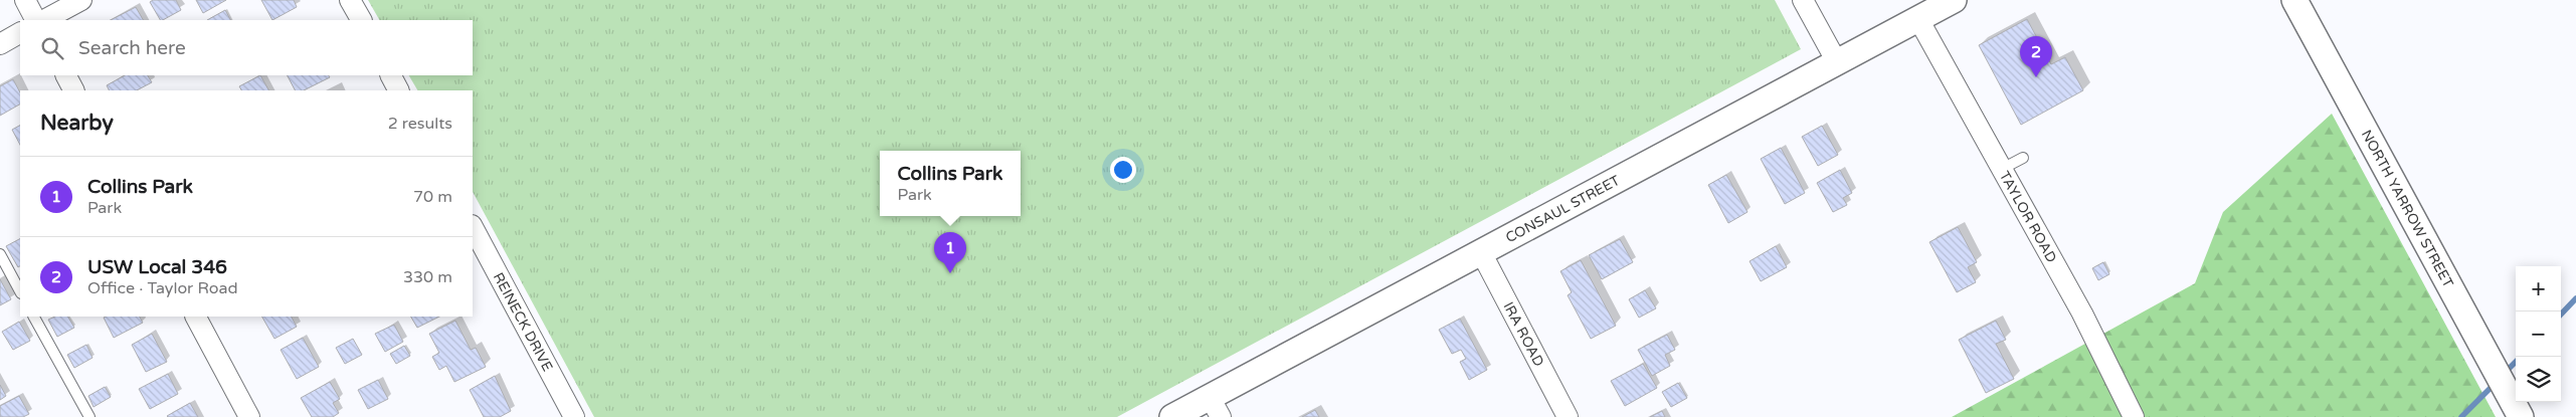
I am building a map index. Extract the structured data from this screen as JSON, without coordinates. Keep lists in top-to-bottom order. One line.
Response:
{"streets":{"street":["CONSAUL STREET","NORTH YARROW STREET","TAYLOR ROAD","REINECK DRIVE","IRA ROAD"]},"crossings":[["CONSAUL STREET","TAYLOR ROAD"],["CONSAUL STREET","IRA ROAD"]],"page":{"search":"Search here","pins":["2","1"],"heading":["Nearby","2 results"],"popup":["Collins Park","Park"],"list":[{"mark":"1","name":"Collins Park","note":"Park","value":"70 m"},{"mark":"2","name":"USW Local 346","note":"Office · Taylor Road","value":"330 m"}],"map_buttons":["+","−"]}}
